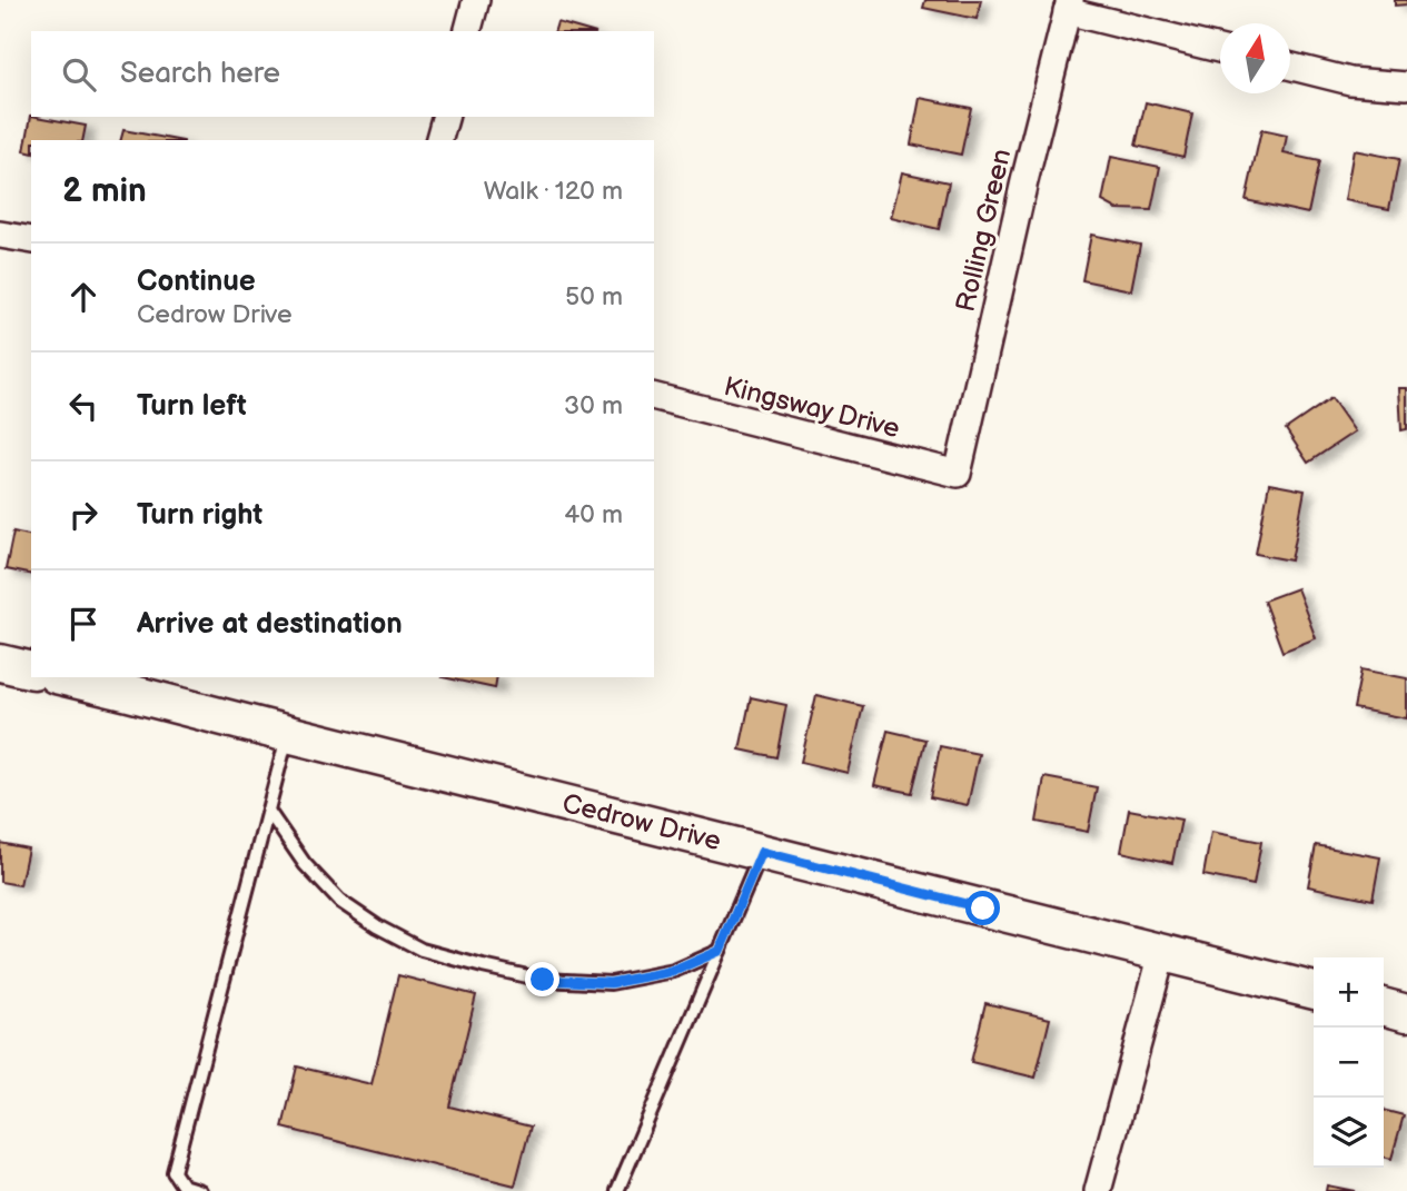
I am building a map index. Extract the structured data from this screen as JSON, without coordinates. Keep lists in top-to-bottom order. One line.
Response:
{"streets":{"street":["Rolling Green","Kingsway Drive","Cedrow Drive"]},"crossings":[["Rolling Green","Kingsway Drive"]],"north":"top","page":{"search":"Search here","heading":["2 min","Walk · 120 m"],"list":[["Continue","Cedrow Drive","50 m"],["Turn left","30 m"],["Turn right","40 m"],"Arrive at destination"],"map_buttons":["+","−"]}}
